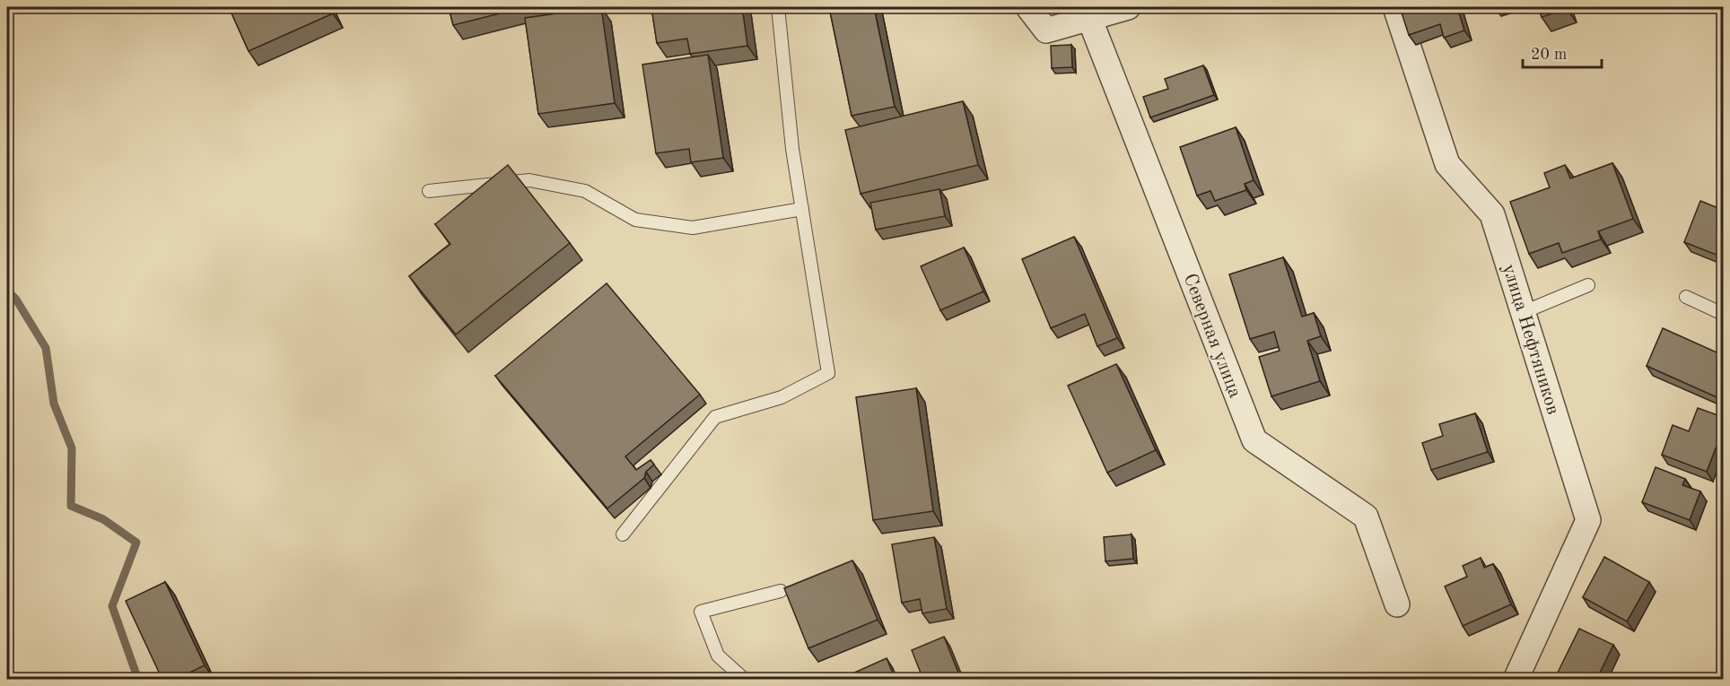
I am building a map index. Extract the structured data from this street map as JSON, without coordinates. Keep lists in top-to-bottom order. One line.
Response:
{"streets":{"street":["Северная улица","улица Нефтяников"]},"scale_bar":"20 m"}
